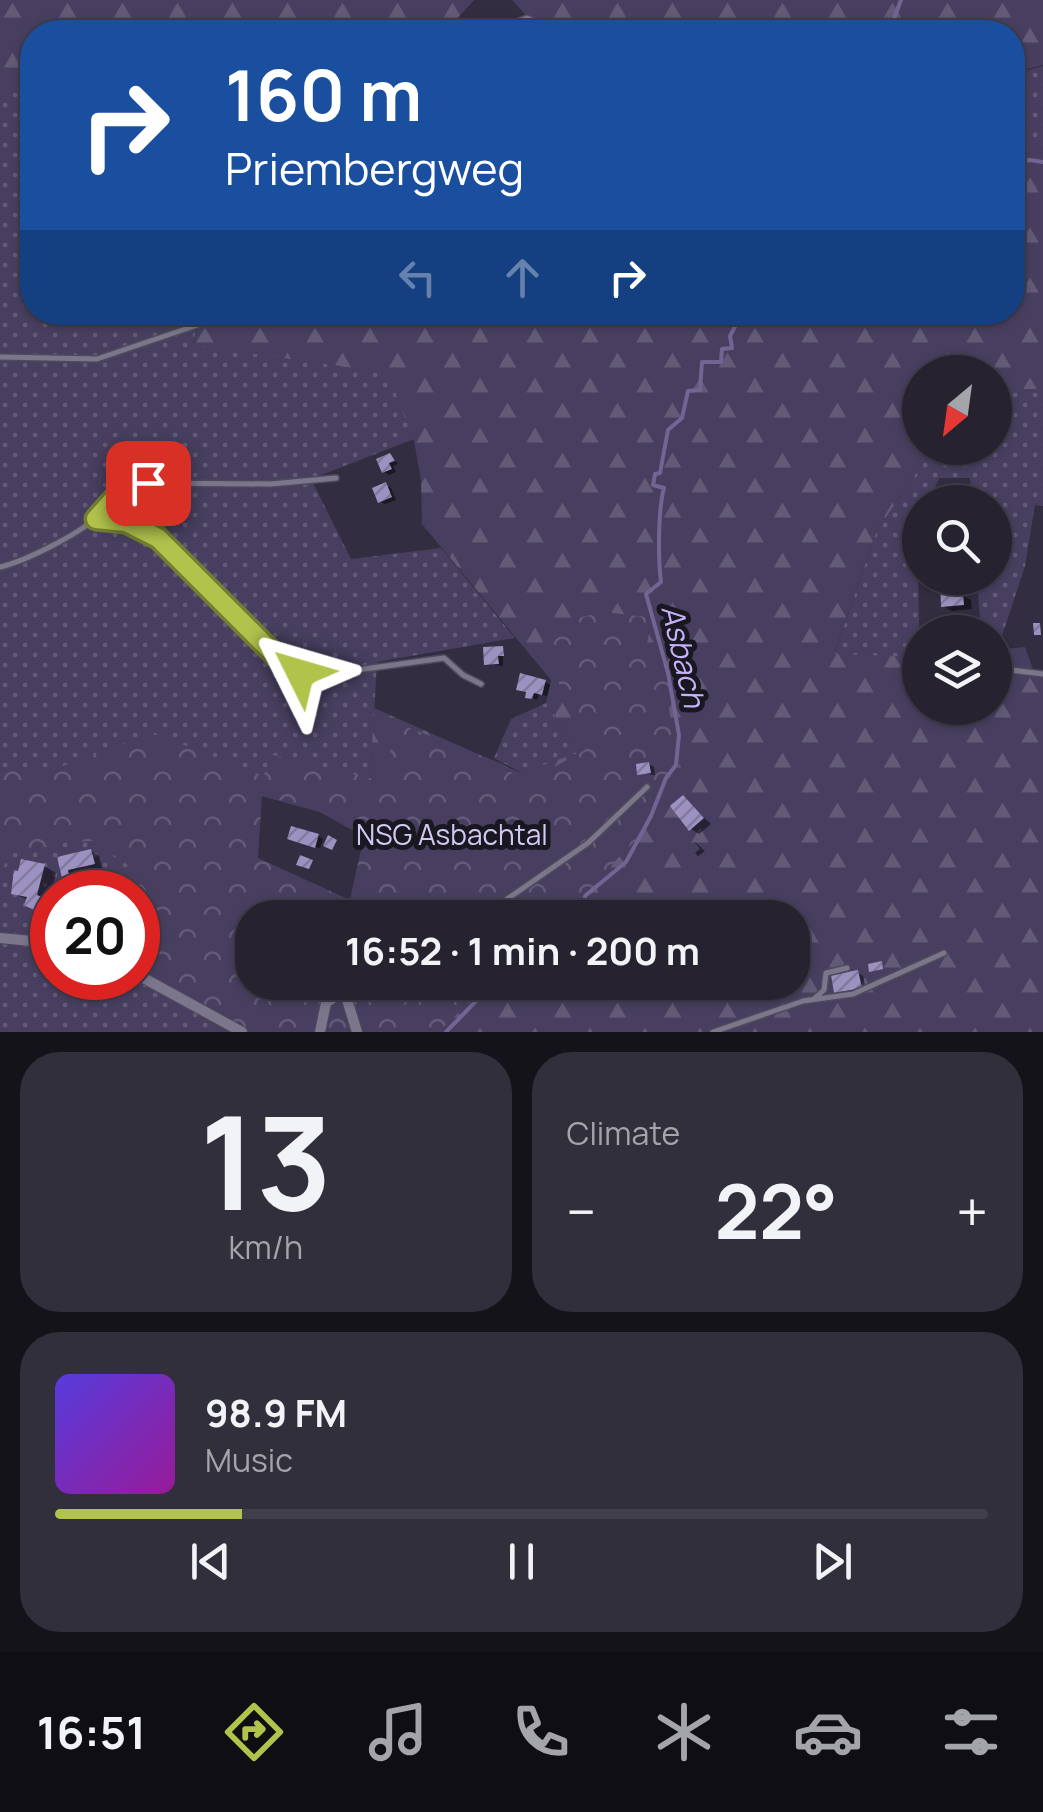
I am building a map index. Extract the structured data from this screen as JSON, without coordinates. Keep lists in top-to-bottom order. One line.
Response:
{"water":["Asbach"],"parks":["NSG Asbachtal"],"north":"bottom left","page":{"turn":["160 m","Priembergweg"],"limit":"20","trip":"16:52 · 1 min · 200 m","tile":[["13","km/h"],"Climate"],"heat":["−","22°","+"],"song":["98.9 FM","Music"],"tabs":"16:51"}}
